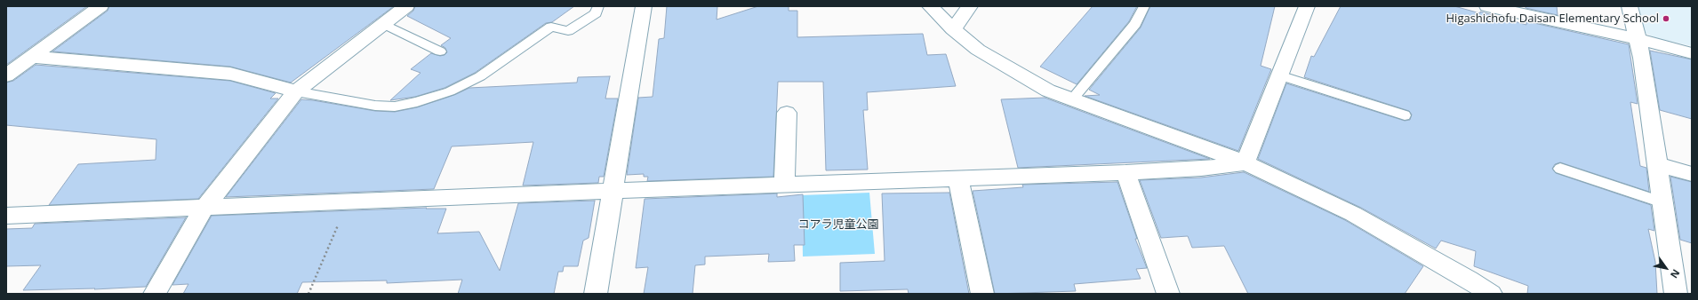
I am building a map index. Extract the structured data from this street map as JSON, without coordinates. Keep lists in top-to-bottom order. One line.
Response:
{"parks":["コアラ児童公園"],"places":["Higashichofu Daisan Elementary School"],"north":"bottom right"}
